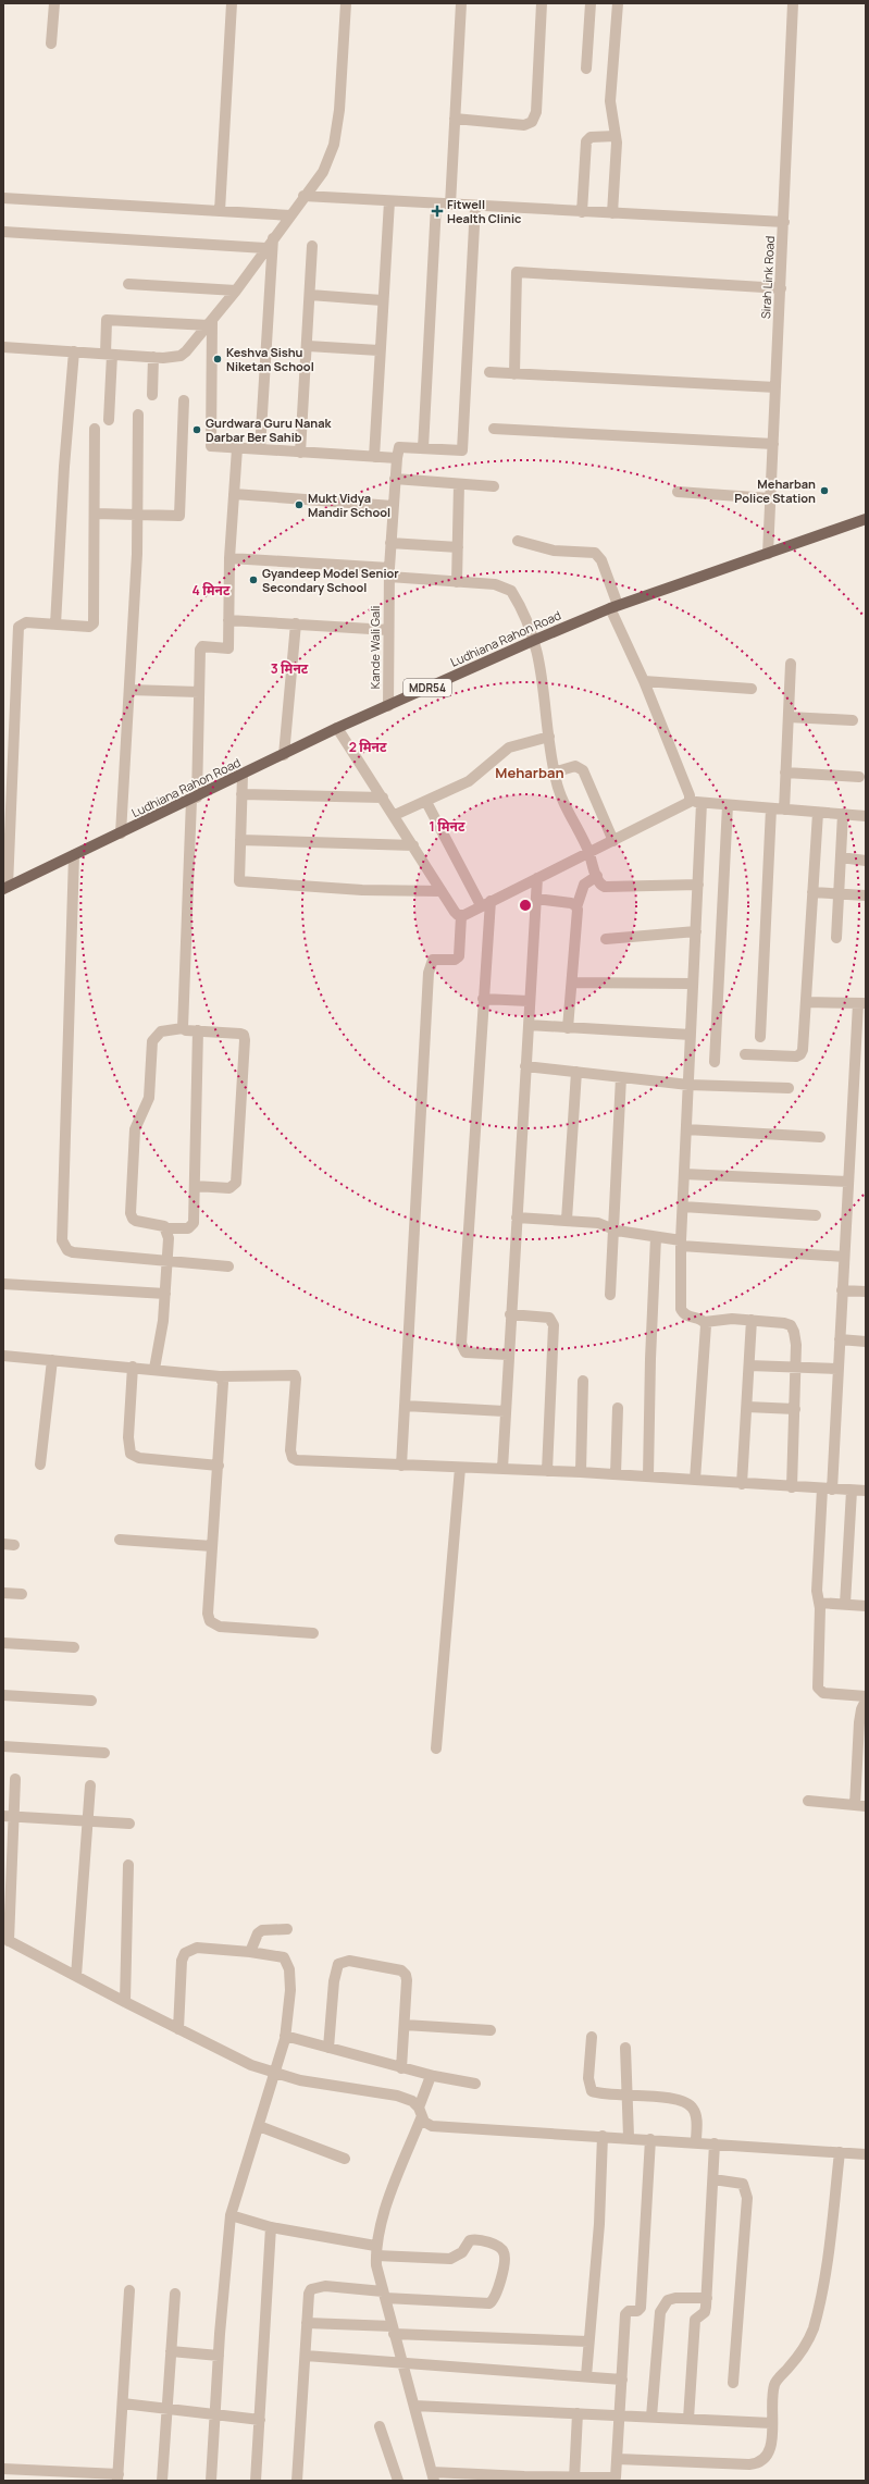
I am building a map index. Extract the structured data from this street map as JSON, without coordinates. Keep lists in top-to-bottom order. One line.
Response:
{"streets":{"main road":["Ludhiana Rahon Road","MDR54"],"street":["Sirah Link Road","Kande Wali Gali"]},"crossings":[["Sirah Link Road","Ludhiana Rahon Road"],["Ludhiana Rahon Road","Kande Wali Gali"]],"districts":["Meharban"],"places":{"health":["Fitwell Health Clinic"],"other":["Keshva Sishu Niketan School","Gurdwara Guru Nanak Darbar Ber Sahib","Meharban Police Station","Mukt Vidya Mandir School","Gyandeep Model Senior Secondary School"]},"rings":["4 मिनट","3 मिनट","2 मिनट","1 मिनट"]}
